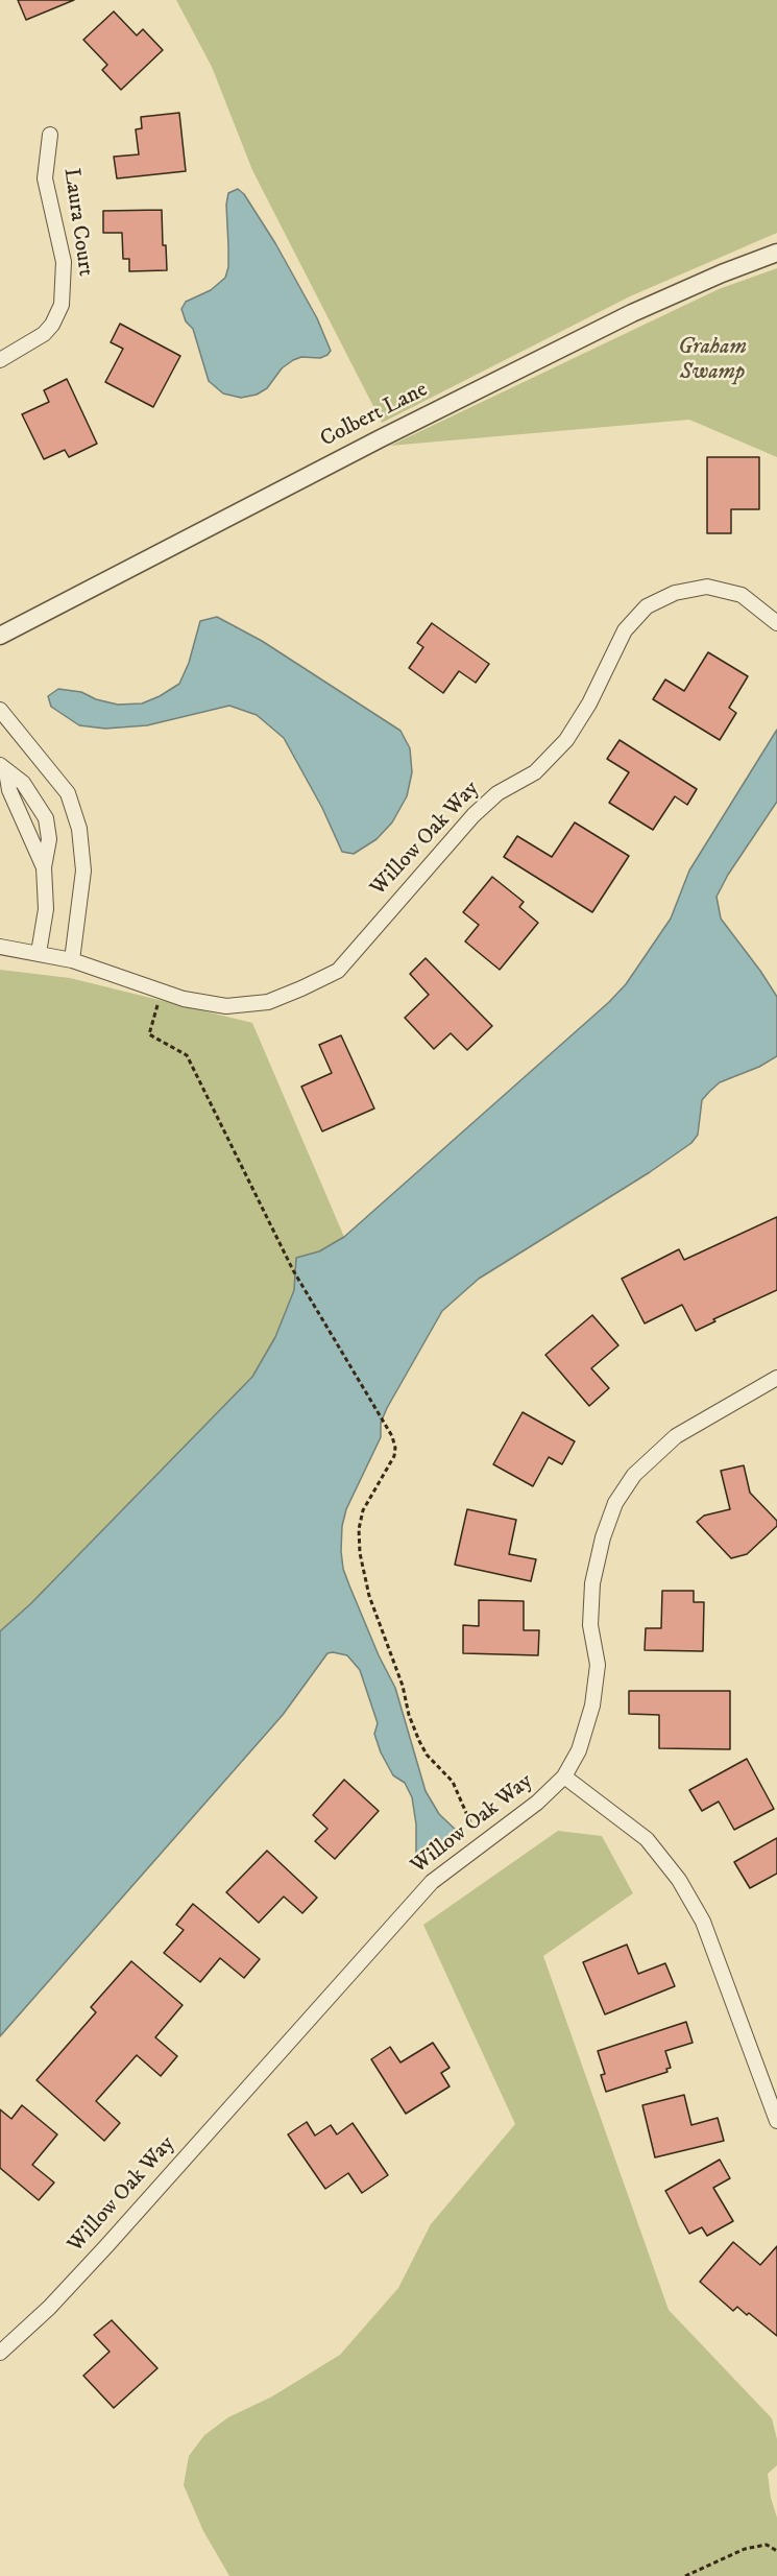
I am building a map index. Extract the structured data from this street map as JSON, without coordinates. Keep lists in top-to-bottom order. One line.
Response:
{"streets":{"street":["Laura Court","Colbert Lane","Willow Oak Way"]},"parks":["Graham Swamp"]}
